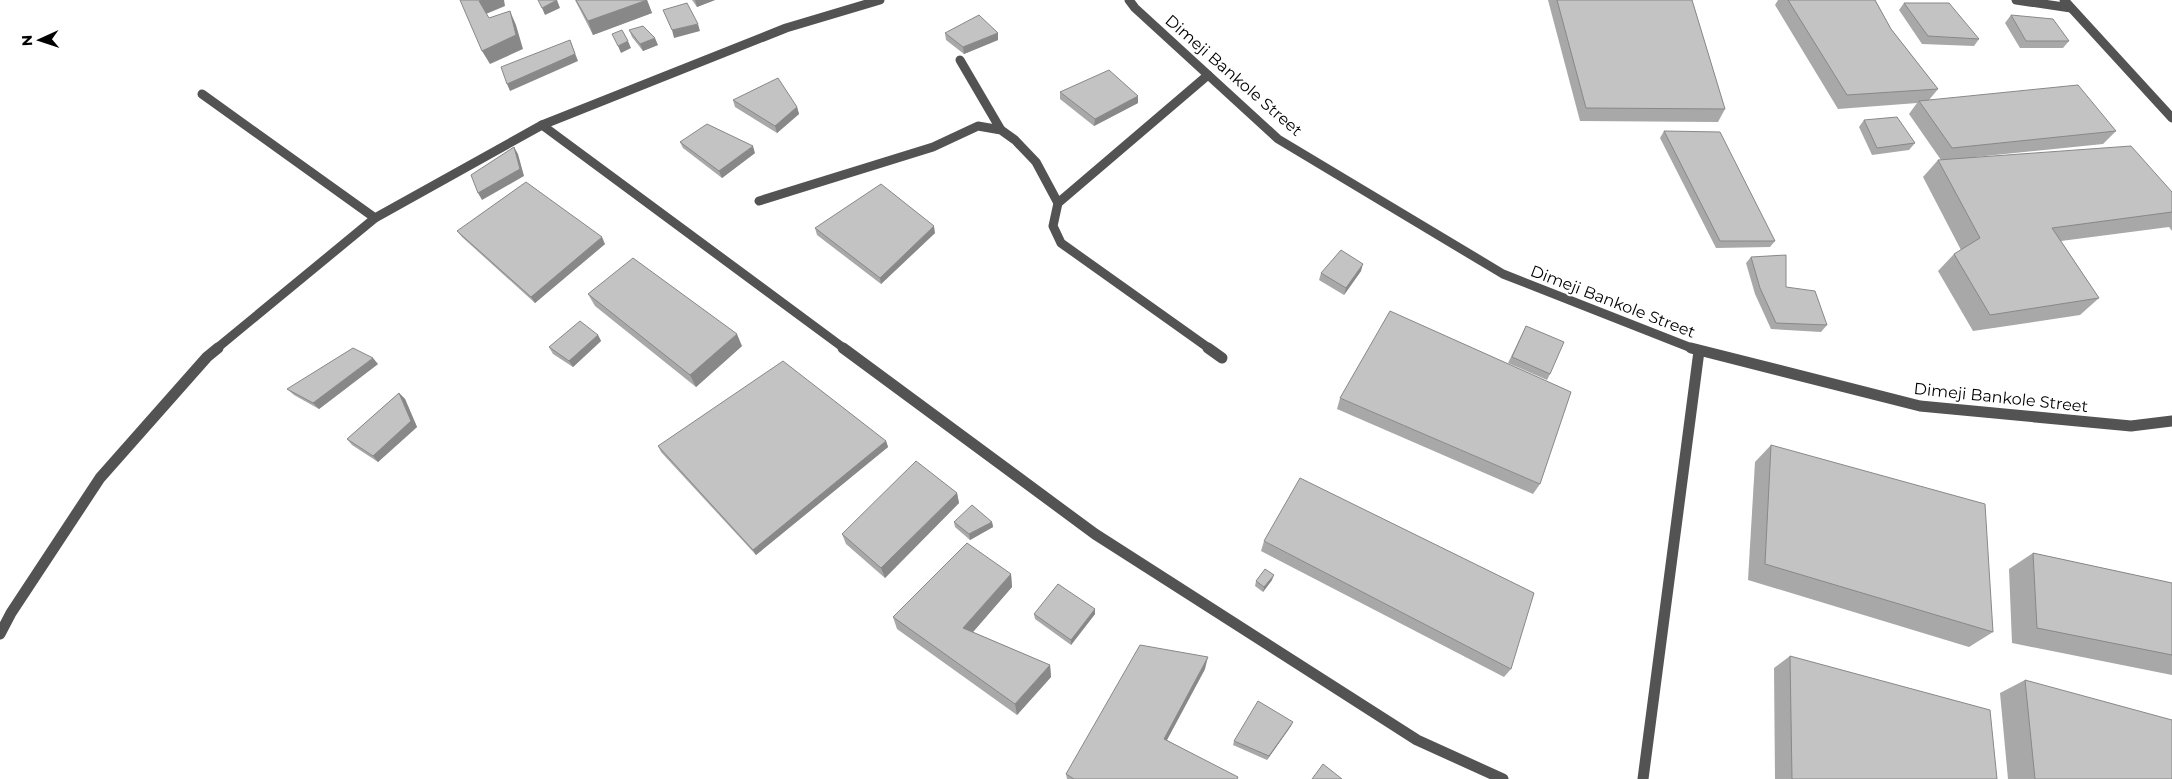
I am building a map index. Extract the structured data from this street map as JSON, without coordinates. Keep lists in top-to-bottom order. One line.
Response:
{"streets":{"street":["Dimeji Bankole Street"]},"north":"left"}
